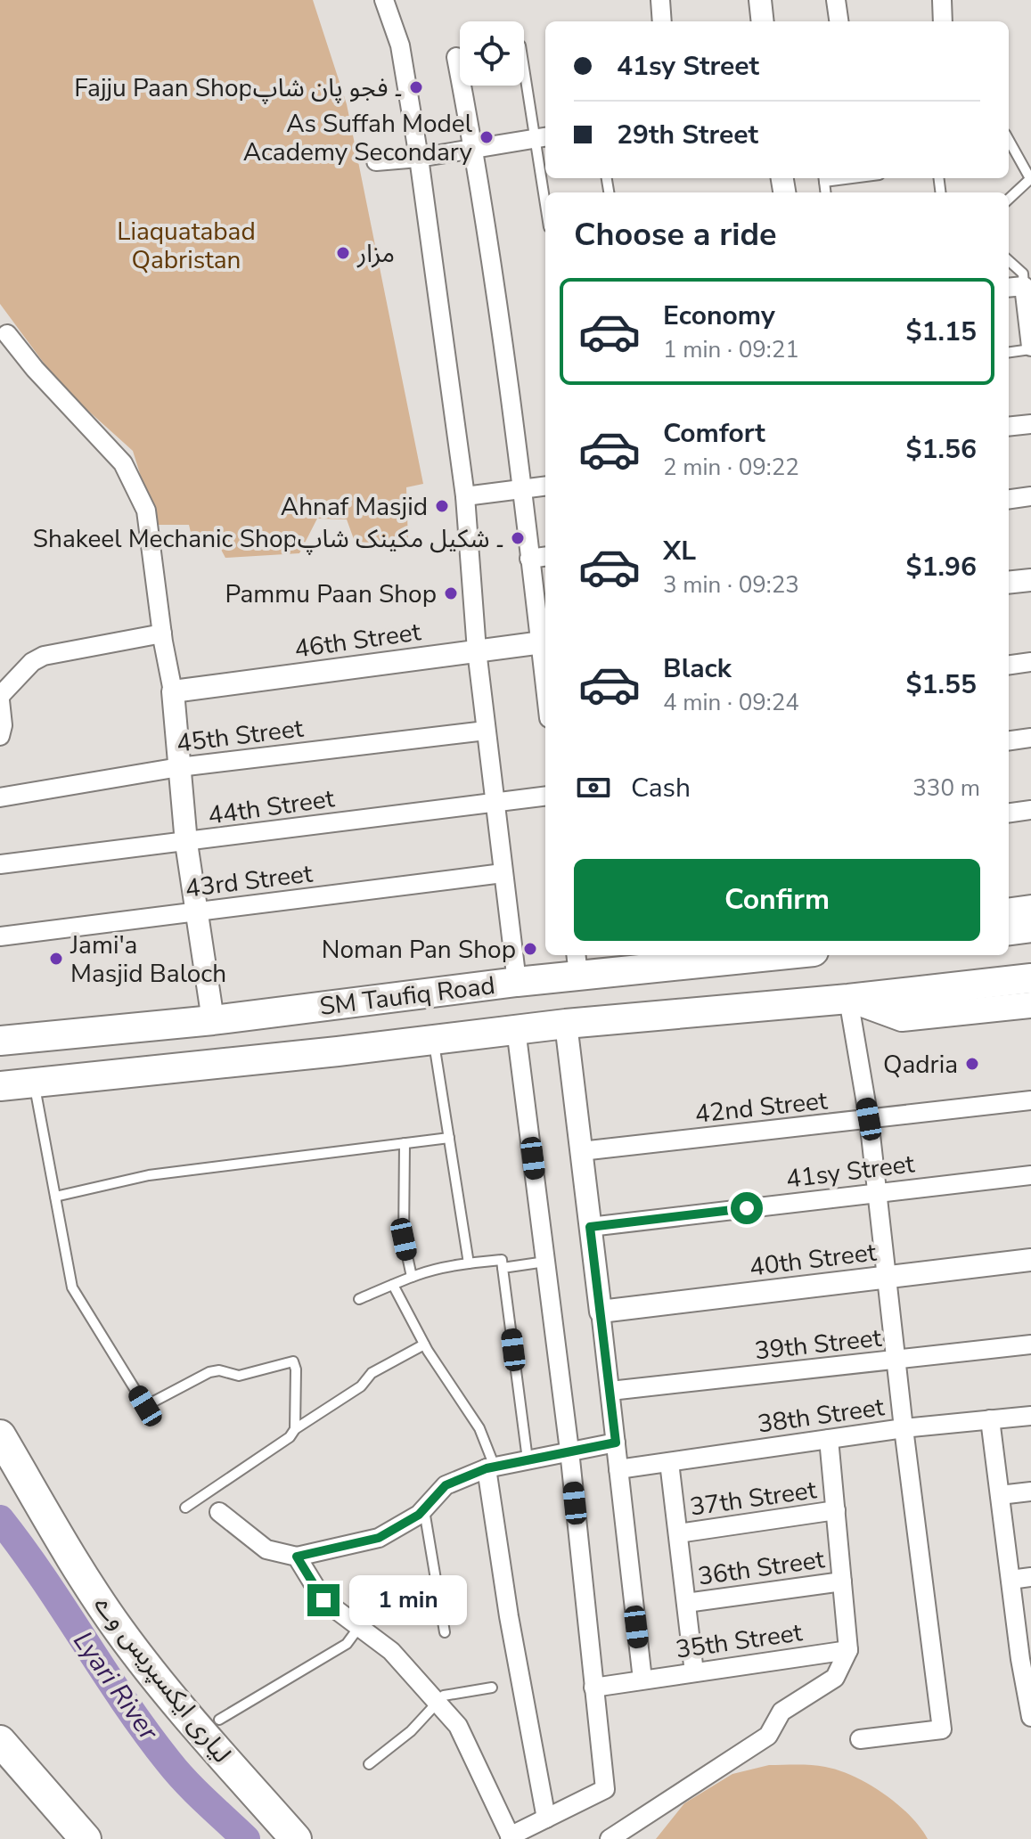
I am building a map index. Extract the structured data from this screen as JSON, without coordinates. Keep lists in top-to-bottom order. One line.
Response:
{"streets":{"highway":["SM Taufiq Road","لیاری ایکسپریس وے"],"street":["46th Street","45th Street","44th Street","43rd Street","42nd Street","41sy Street","40th Street","39th Street","38th Street","37th Street","36th Street","35th Street"]},"water":["Lyari River"],"parks":["Liaquatabad Qabristan"],"places":["Fajju Paan Shop۔ فجو پان شاپ","As Suffah Model Academy Secondary","مزار","Ahnaf Masjid","Shakeel Mechanic Shop۔ شکیل مکینک شاپ","Pammu Paan Shop","Noman Pan Shop","Jami'a Masjid Baloch","Qadria"],"page":{"banner":["41sy Street","29th Street"],"heading":"Choose a ride","list":[{"name":"Economy","note":"1 min · 09:21","value":"$1.15"},{"name":"Comfort","note":"2 min · 09:22","value":"$1.56"},{"name":"XL","note":"3 min · 09:23","value":"$1.96"},{"name":"Black","note":"4 min · 09:24","value":"$1.55"}],"pay":["Cash","330 m"],"buttons":"Confirm","bubble":"1 min"}}
